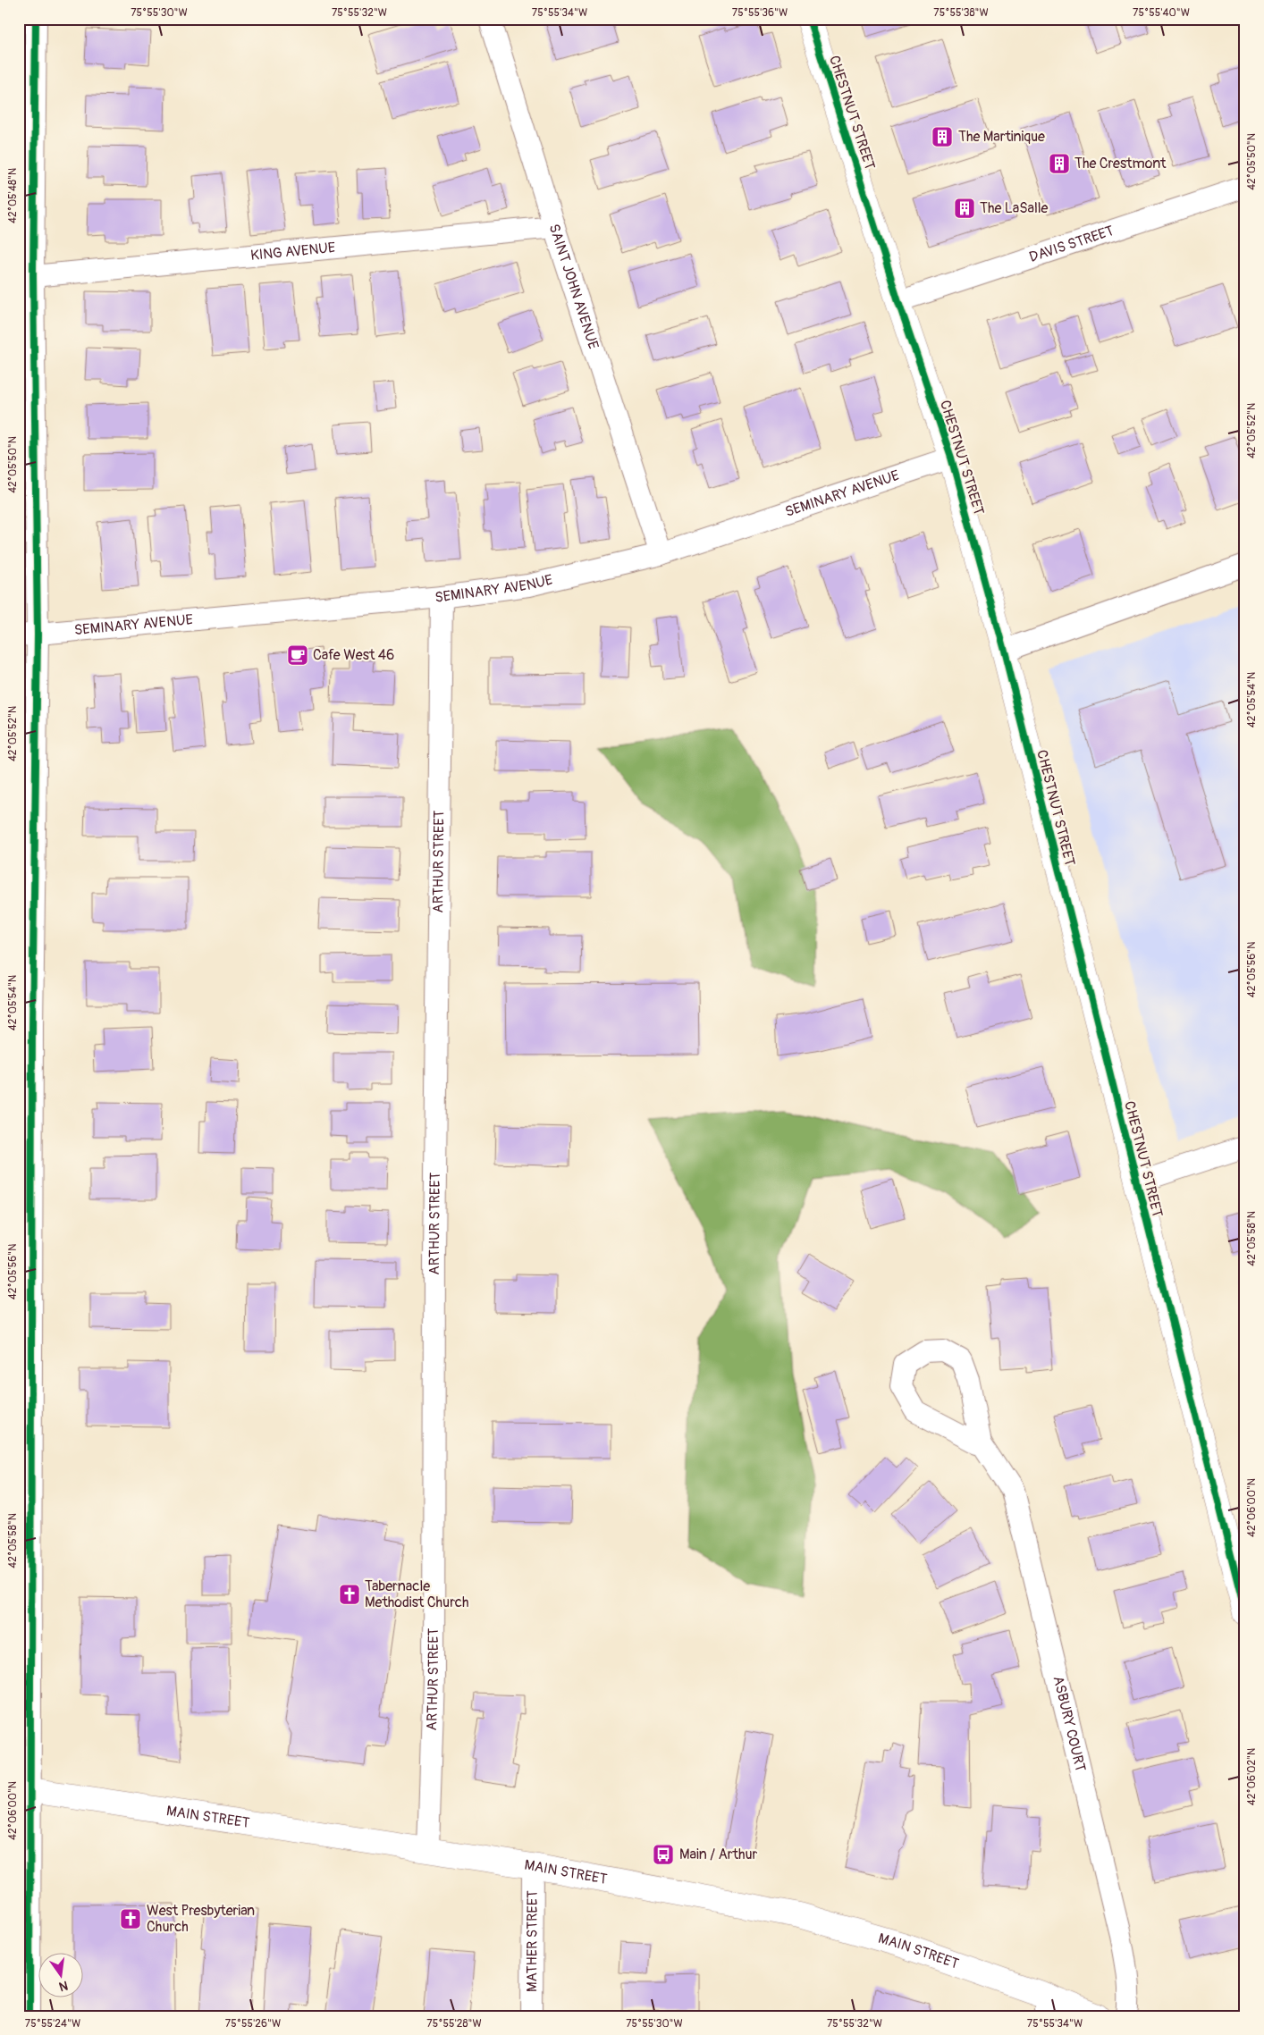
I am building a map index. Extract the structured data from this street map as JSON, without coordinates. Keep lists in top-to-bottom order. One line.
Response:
{"streets":{"street":["CHESTNUT STREET","DAVIS STREET","KING AVENUE","SAINT JOHN AVENUE","SEMINARY AVENUE","ARTHUR STREET","ASBURY COURT","MAIN STREET","MATHER STREET"]},"crossings":[["CHESTNUT STREET","DAVIS STREET"],["CHESTNUT STREET","SEMINARY AVENUE"],["KING AVENUE","SAINT JOHN AVENUE"],["SAINT JOHN AVENUE","SEMINARY AVENUE"],["SEMINARY AVENUE","ARTHUR STREET"],["ARTHUR STREET","MAIN STREET"],["MAIN STREET","MATHER STREET"]],"places":{"building":["The Martinique","The Crestmont","The LaSalle"],"cafe":["Cafe West 46"],"church":["Tabernacle Methodist Church","West Presbyterian Church"],"bus stop":["Main / Arthur"]},"north":"bottom","coordinates":["75°55'30\"W","75°55'32\"W","75°55'34\"W","75°55'36\"W","75°55'38\"W","75°55'40\"W","42°05'50\"N","42°05'48\"N","42°05'52\"N","42°05'54\"N","42°05'56\"N","42°05'58\"N","42°06'00\"N","42°06'02\"N","75°55'24\"W","75°55'26\"W","75°55'28\"W"]}
